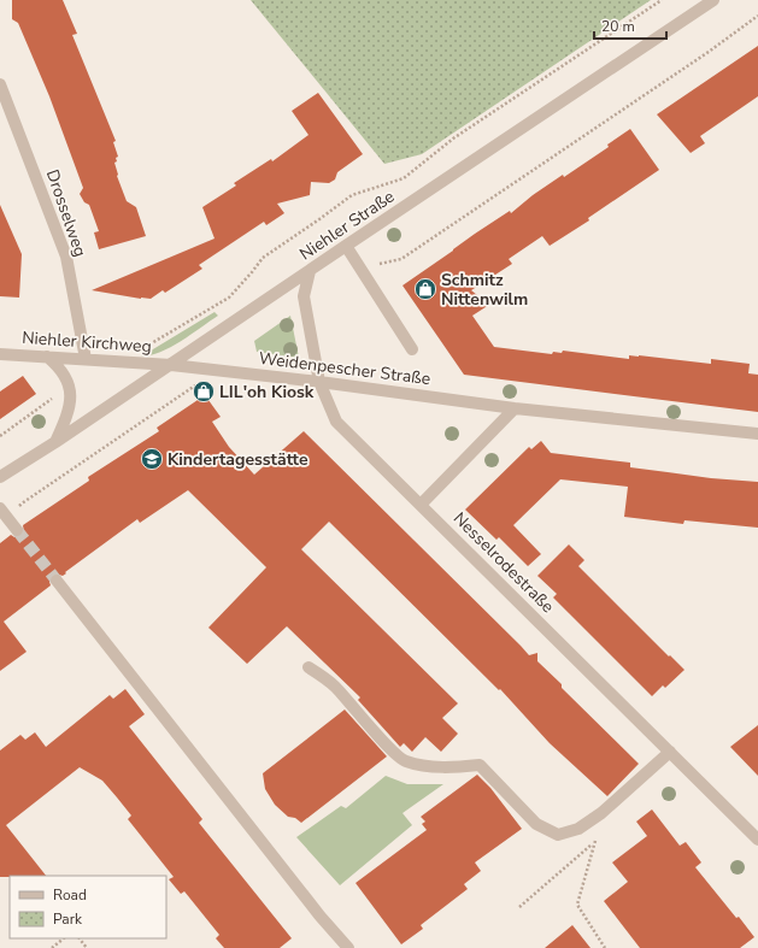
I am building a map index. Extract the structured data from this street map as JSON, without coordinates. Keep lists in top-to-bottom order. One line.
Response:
{"streets":{"street":["Drosselweg","Niehler Straße","Niehler Kirchweg","Weidenpescher Straße","Nesselrodestraße"]},"crossings":[["Drosselweg","Niehler Kirchweg"],["Niehler Straße","Niehler Kirchweg"],["Niehler Straße","Weidenpescher Straße"],["Niehler Straße","Nesselrodestraße"],["Niehler Kirchweg","Weidenpescher Straße"],["Weidenpescher Straße","Nesselrodestraße"]],"places":{"shop":["Schmitz Nittenwilm","LIL'oh Kiosk"],"school or university":["Kindertagesstätte"]},"legend":["Road","Park"],"scale_bar":"20 m"}
